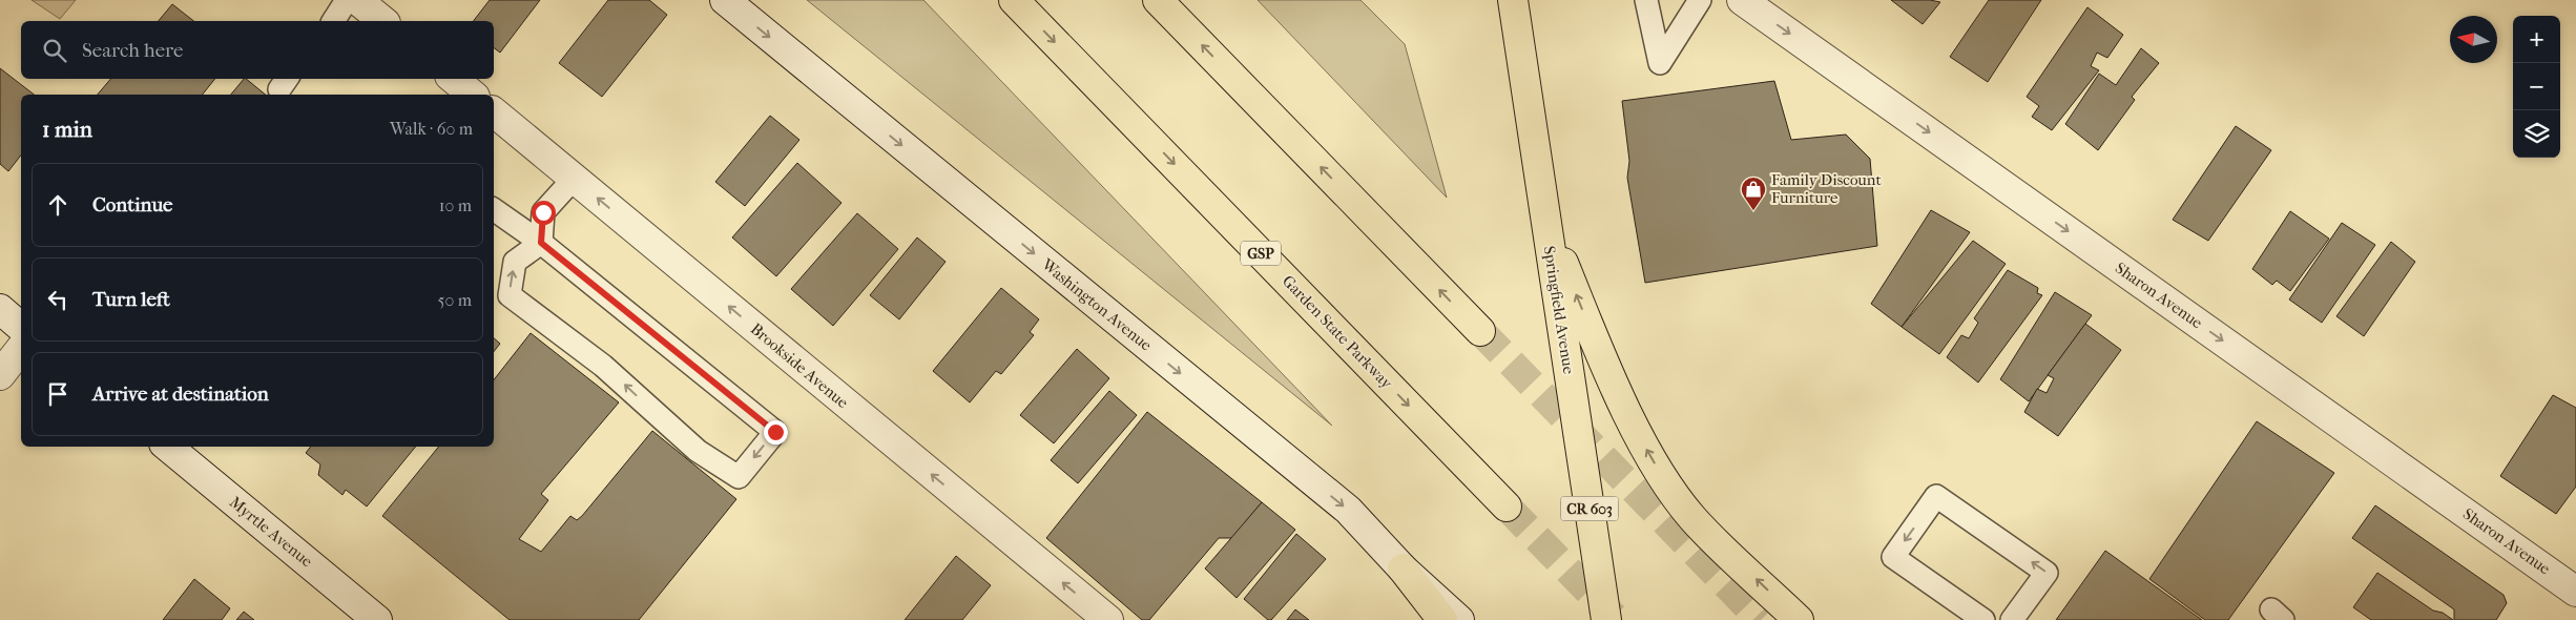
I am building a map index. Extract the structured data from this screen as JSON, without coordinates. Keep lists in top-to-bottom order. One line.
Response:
{"streets":{"main road":["GSP","Springfield Avenue","Garden State Parkway","CR 603"],"street":["Sharon Avenue","Washington Avenue","Brookside Avenue","Myrtle Avenue"]},"one_way":["Sharon Avenue","Washington Avenue","Brookside Avenue"],"places":{"shop":["Family Discount Furniture"]},"north":"left","page":{"map_buttons":["+","−"],"search":"Search here","heading":["1 min","Walk · 60 m"],"list":[["Continue","10 m"],["Turn left","50 m"],"Arrive at destination"]}}
